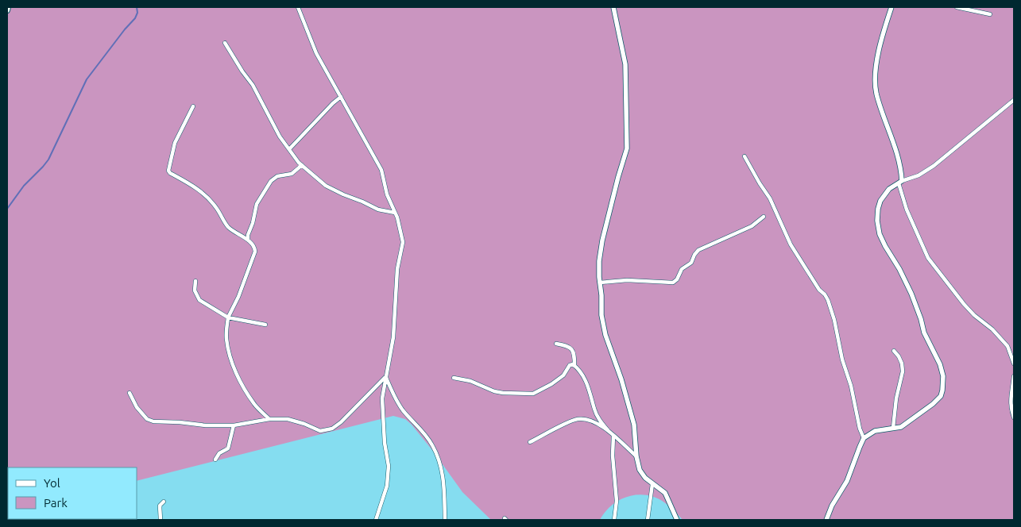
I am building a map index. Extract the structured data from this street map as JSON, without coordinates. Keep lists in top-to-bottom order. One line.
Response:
{"legend":["Yol","Park"]}
